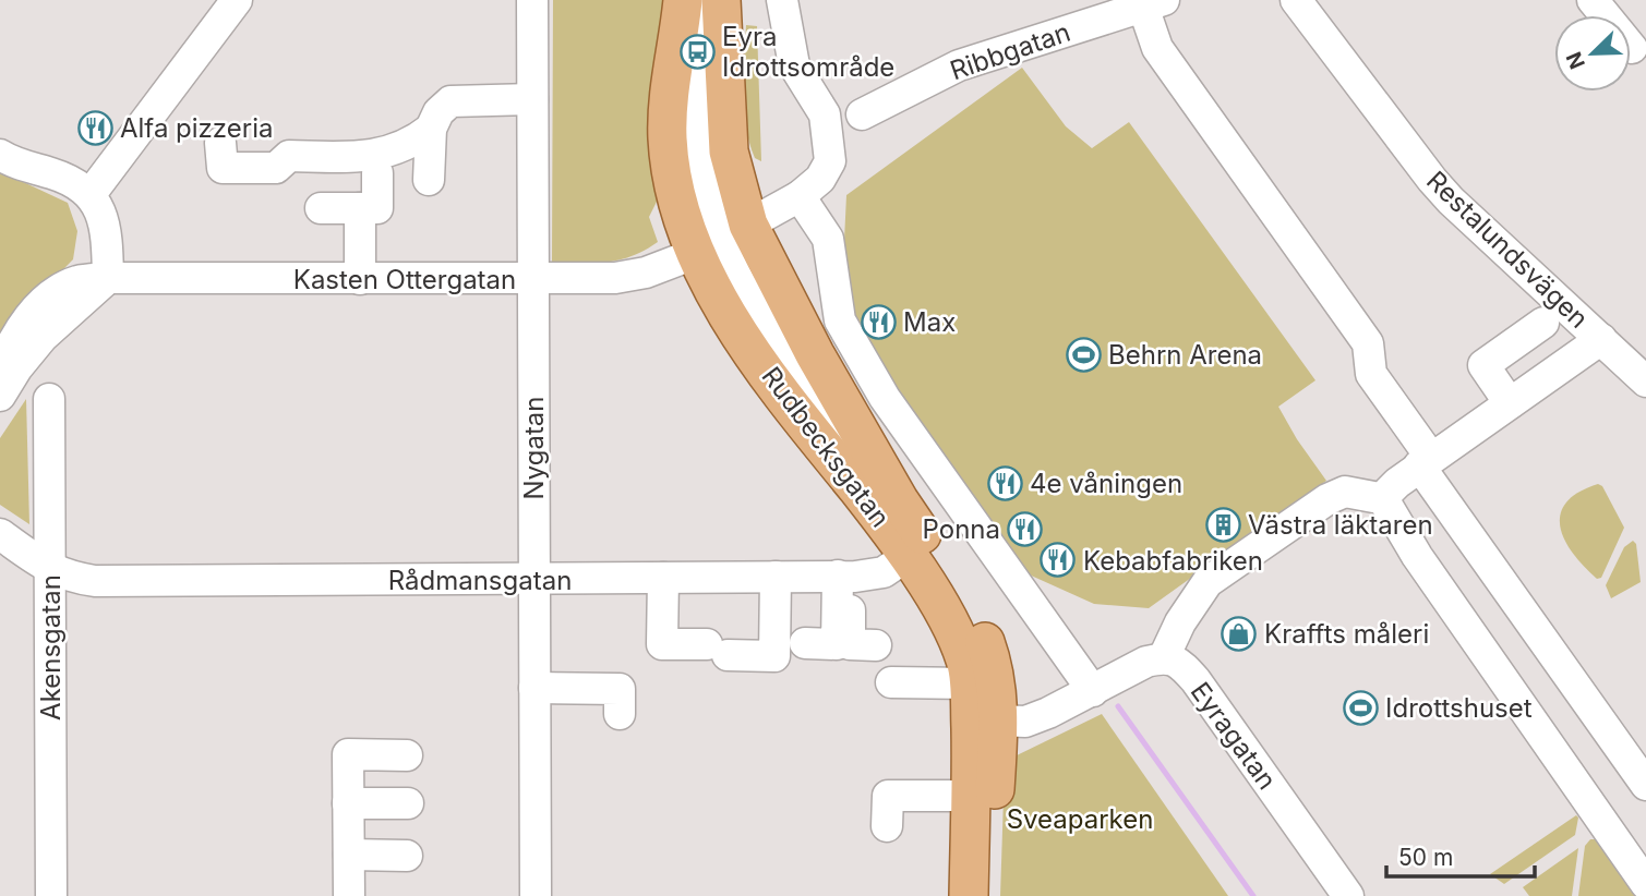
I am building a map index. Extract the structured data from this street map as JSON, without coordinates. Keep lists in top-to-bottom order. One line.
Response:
{"streets":{"main road":["Rudbecksgatan"],"street":["Ribbgatan","Restalundsvägen","Kasten Ottergatan","Nygatan","Rådmansgatan","Akensgatan","Eyragatan"]},"crossings":[["Kasten Ottergatan","Rudbecksgatan"],["Kasten Ottergatan","Nygatan"],["Rudbecksgatan","Rådmansgatan"],["Nygatan","Rådmansgatan"],["Rådmansgatan","Akensgatan"]],"parks":["Sveaparken"],"places":{"bus stop":["Eyra Idrottsområde"],"restaurant":["Alfa pizzeria","Max","4e våningen","Ponna","Kebabfabriken"],"sports":["Behrn Arena","Idrottshuset"],"building":["Västra läktaren"],"shop":["Kraffts måleri"]},"scale_bar":"50 m","north":"bottom left"}
